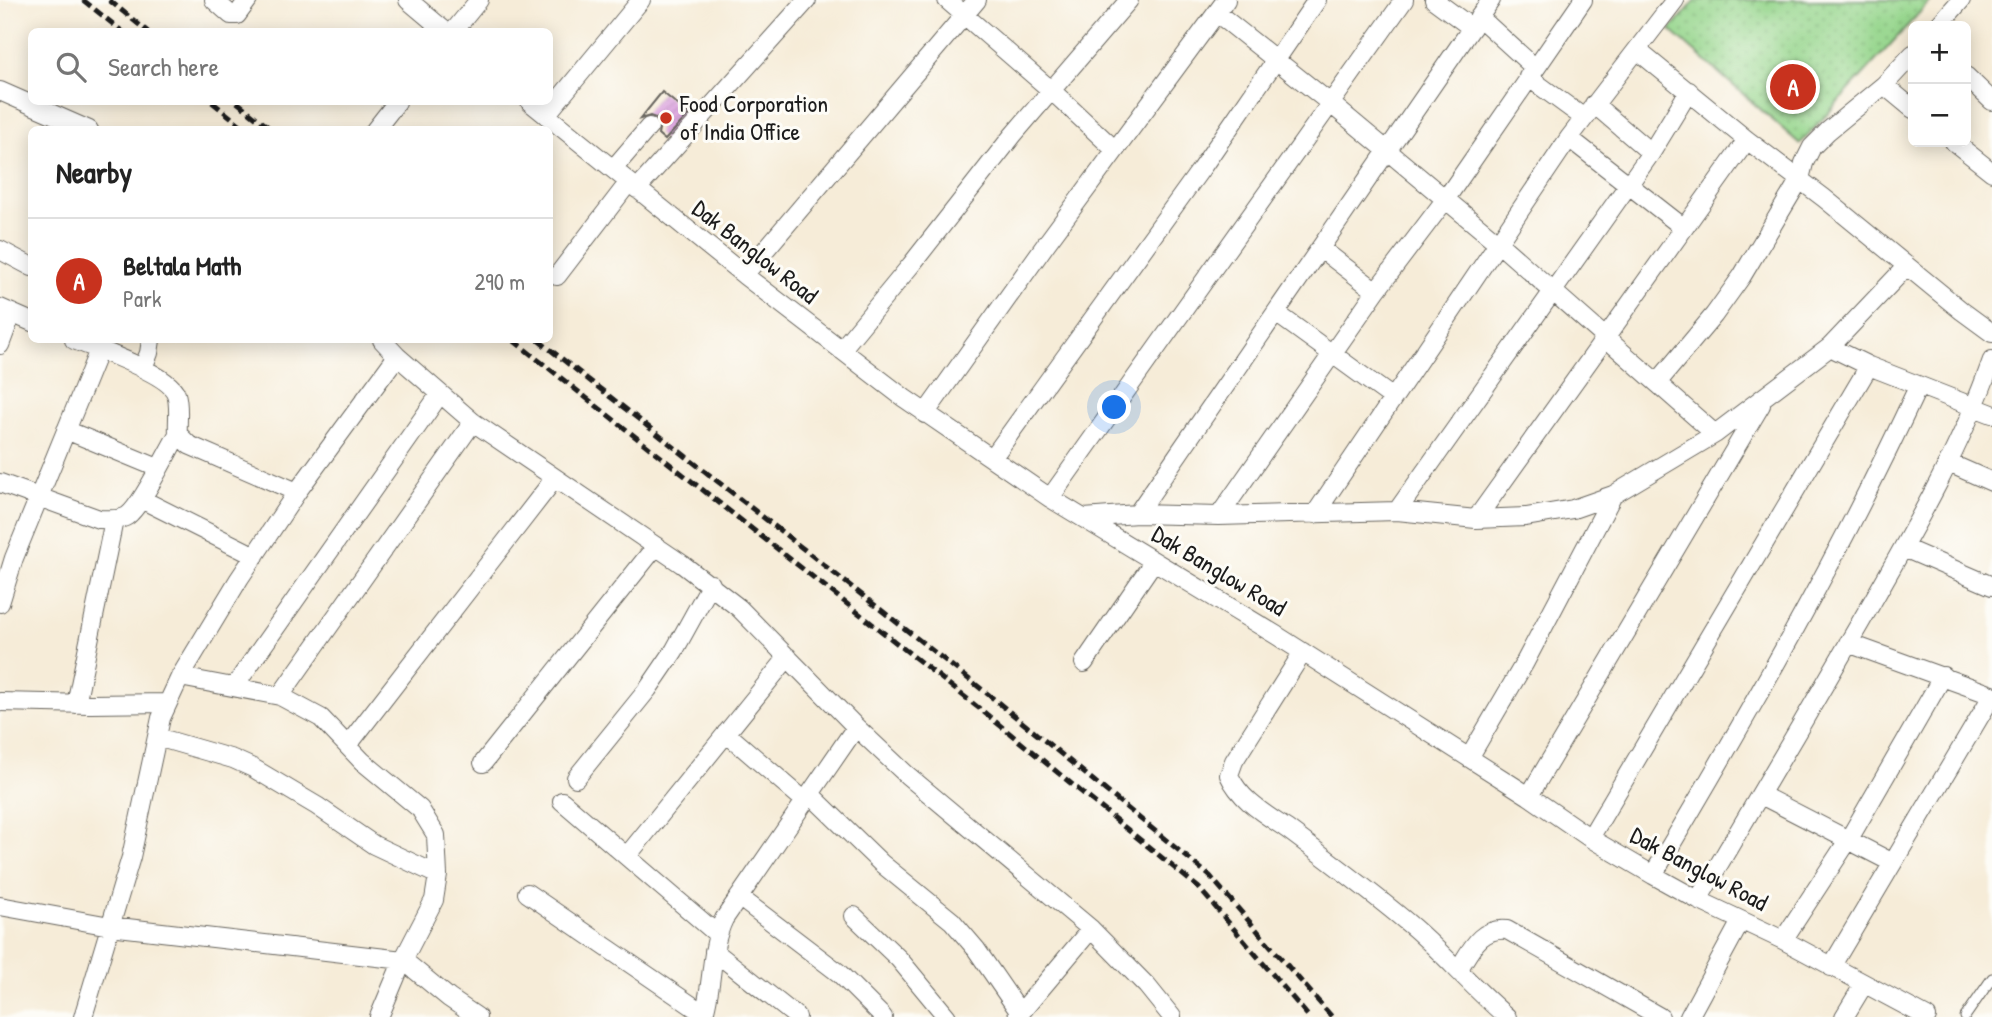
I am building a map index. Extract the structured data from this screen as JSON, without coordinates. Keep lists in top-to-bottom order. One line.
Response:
{"streets":{"street":["Dak Banglow Road"]},"places":["Food Corporation of India Office"],"page":{"map_buttons":["+","−"],"search":"Search here","pins":"A","heading":"Nearby","list":[{"mark":"A","name":"Beltala Math","note":"Park","value":"290 m"}]}}
